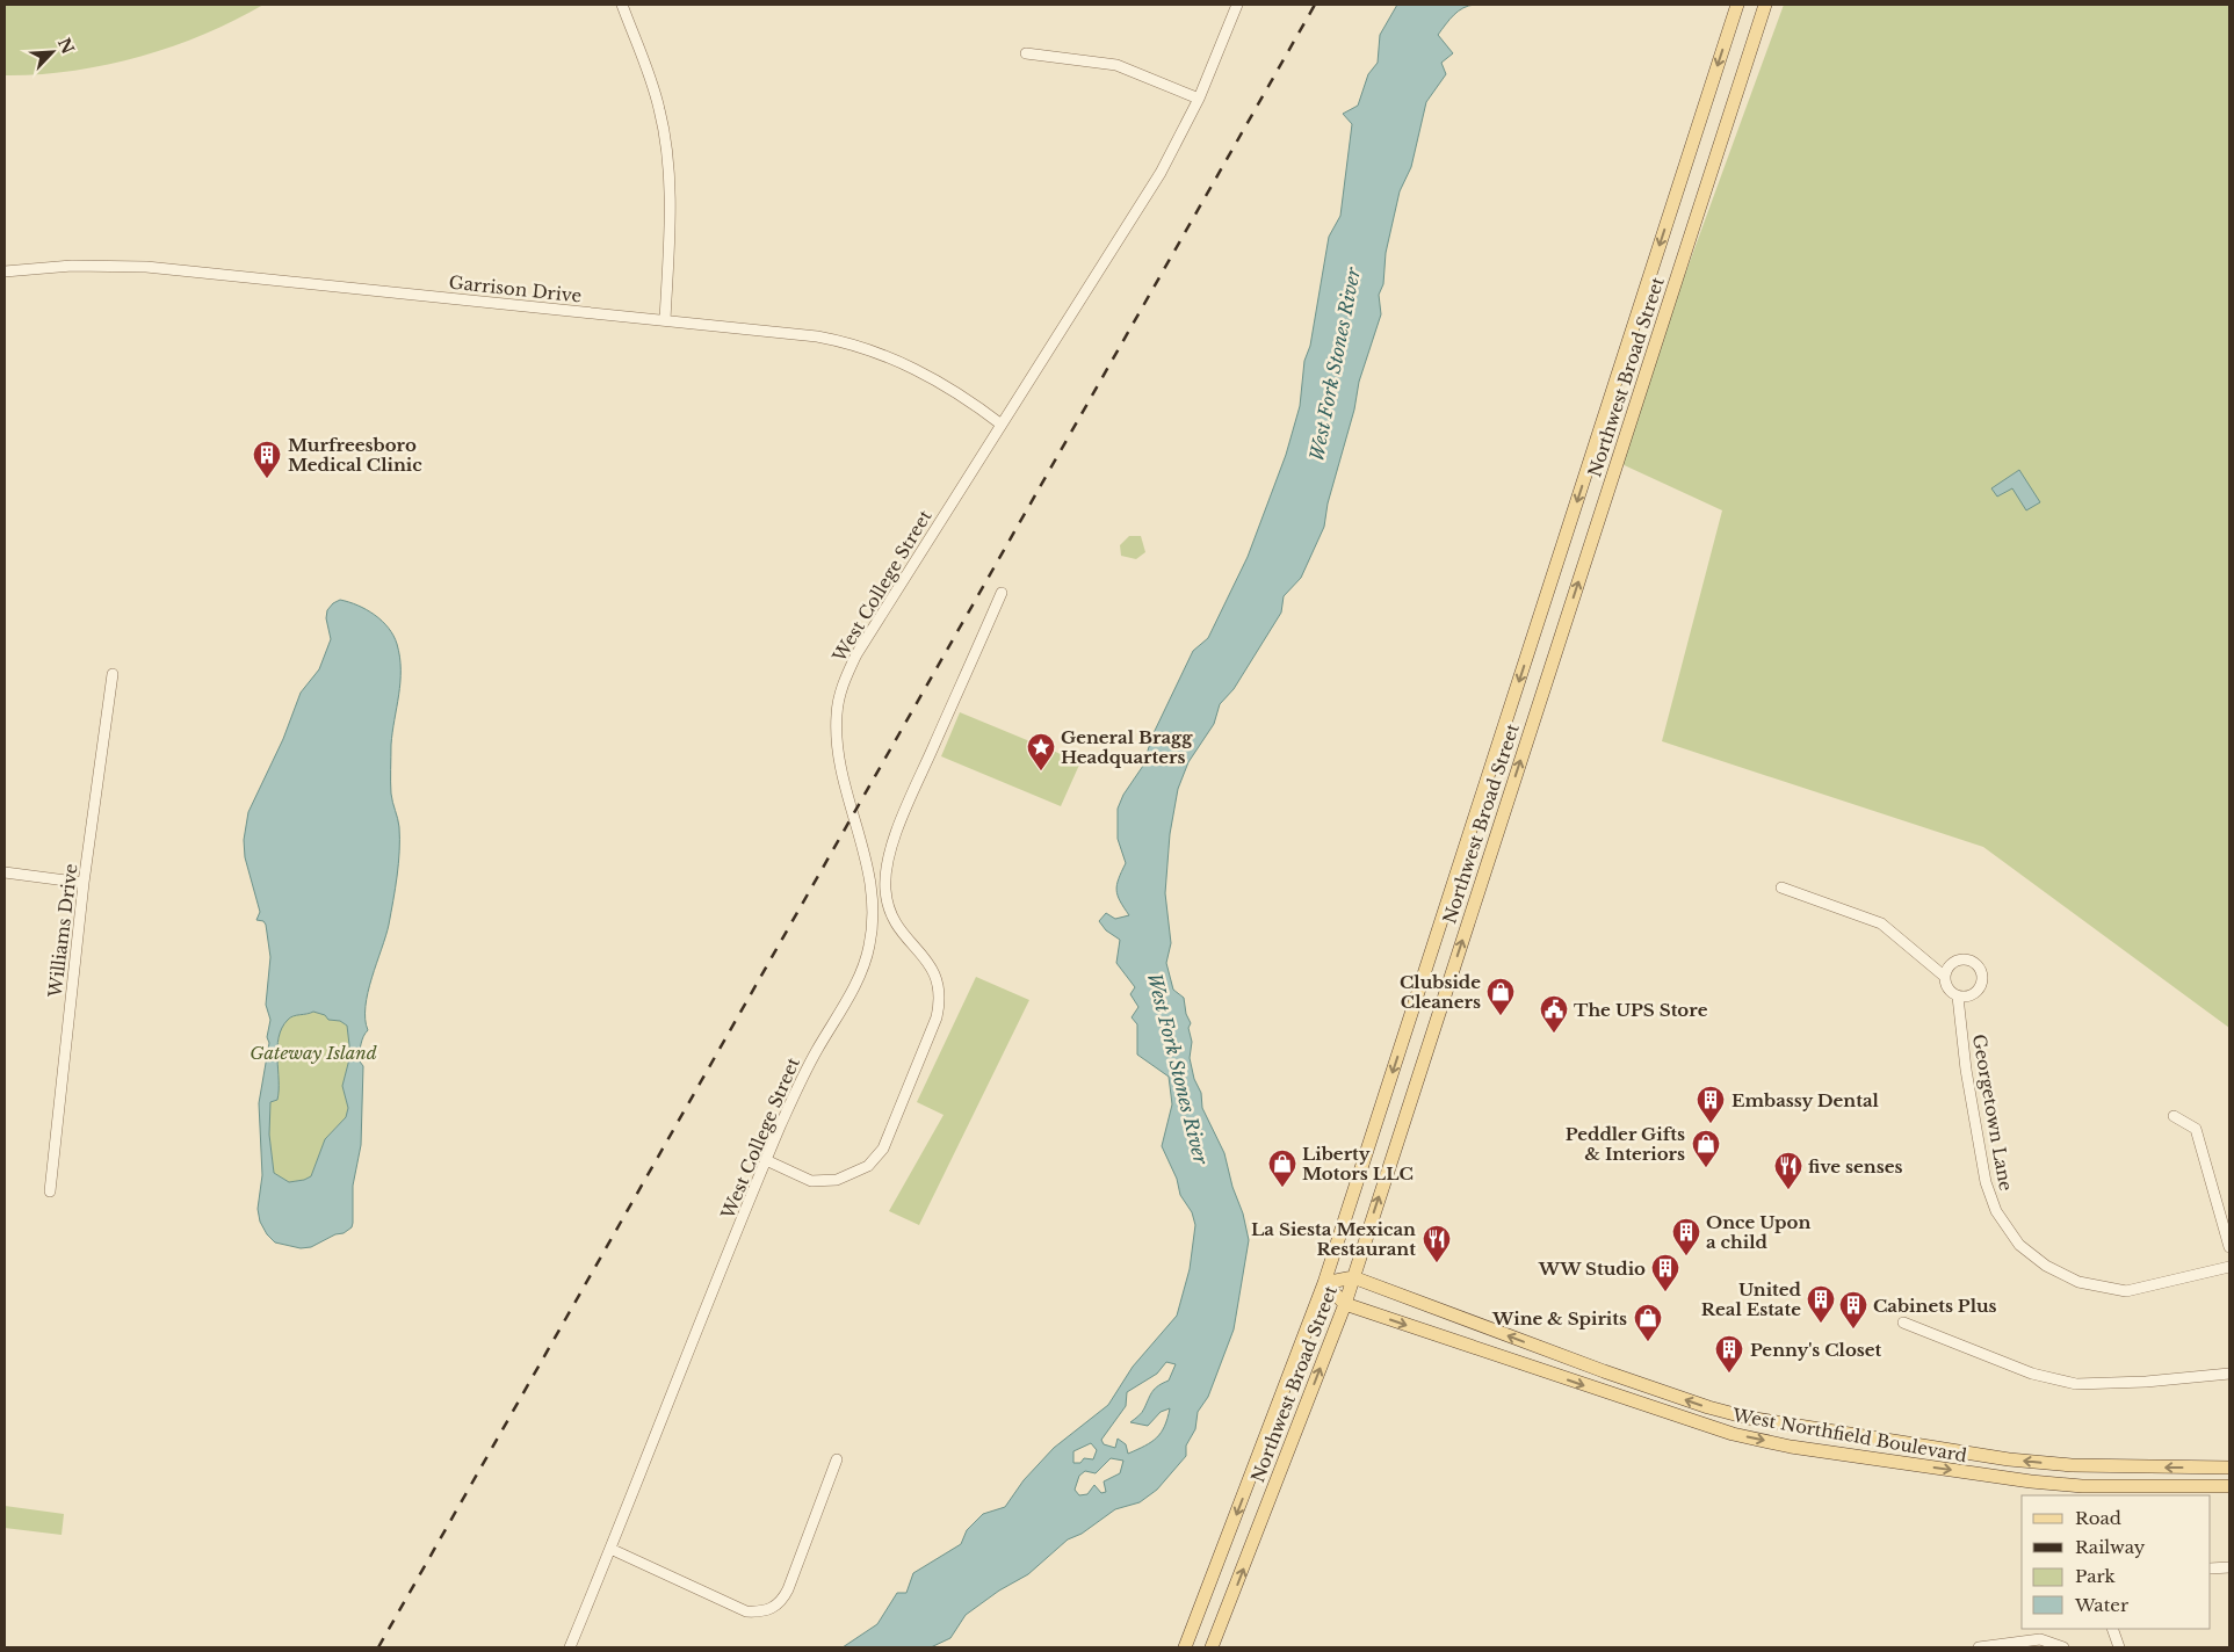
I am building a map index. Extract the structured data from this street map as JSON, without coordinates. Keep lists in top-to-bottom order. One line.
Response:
{"streets":{"main road":["Northwest Broad Street","West Northfield Boulevard"],"street":["Garrison Drive","West College Street","Williams Drive","Georgetown Lane"]},"crossings":[["Garrison Drive","West College Street"],["Northwest Broad Street","West Northfield Boulevard"]],"water":["West Fork Stones River"],"parks":["Gateway Island"],"places":{"building":["Murfreesboro Medical Clinic","Embassy Dental","Once Upon a child","WW Studio","United Real Estate","Cabinets Plus","Penny's Closet"],"place":["General Bragg Headquarters"],"shop":["Clubside Cleaners","Peddler Gifts & Interiors","Liberty Motors LLC","Wine & Spirits"],"public building":["The UPS Store"],"restaurant":["five senses","La Siesta Mexican Restaurant"]},"legend":["Road","Railway","Park","Water"],"north":"top right"}
